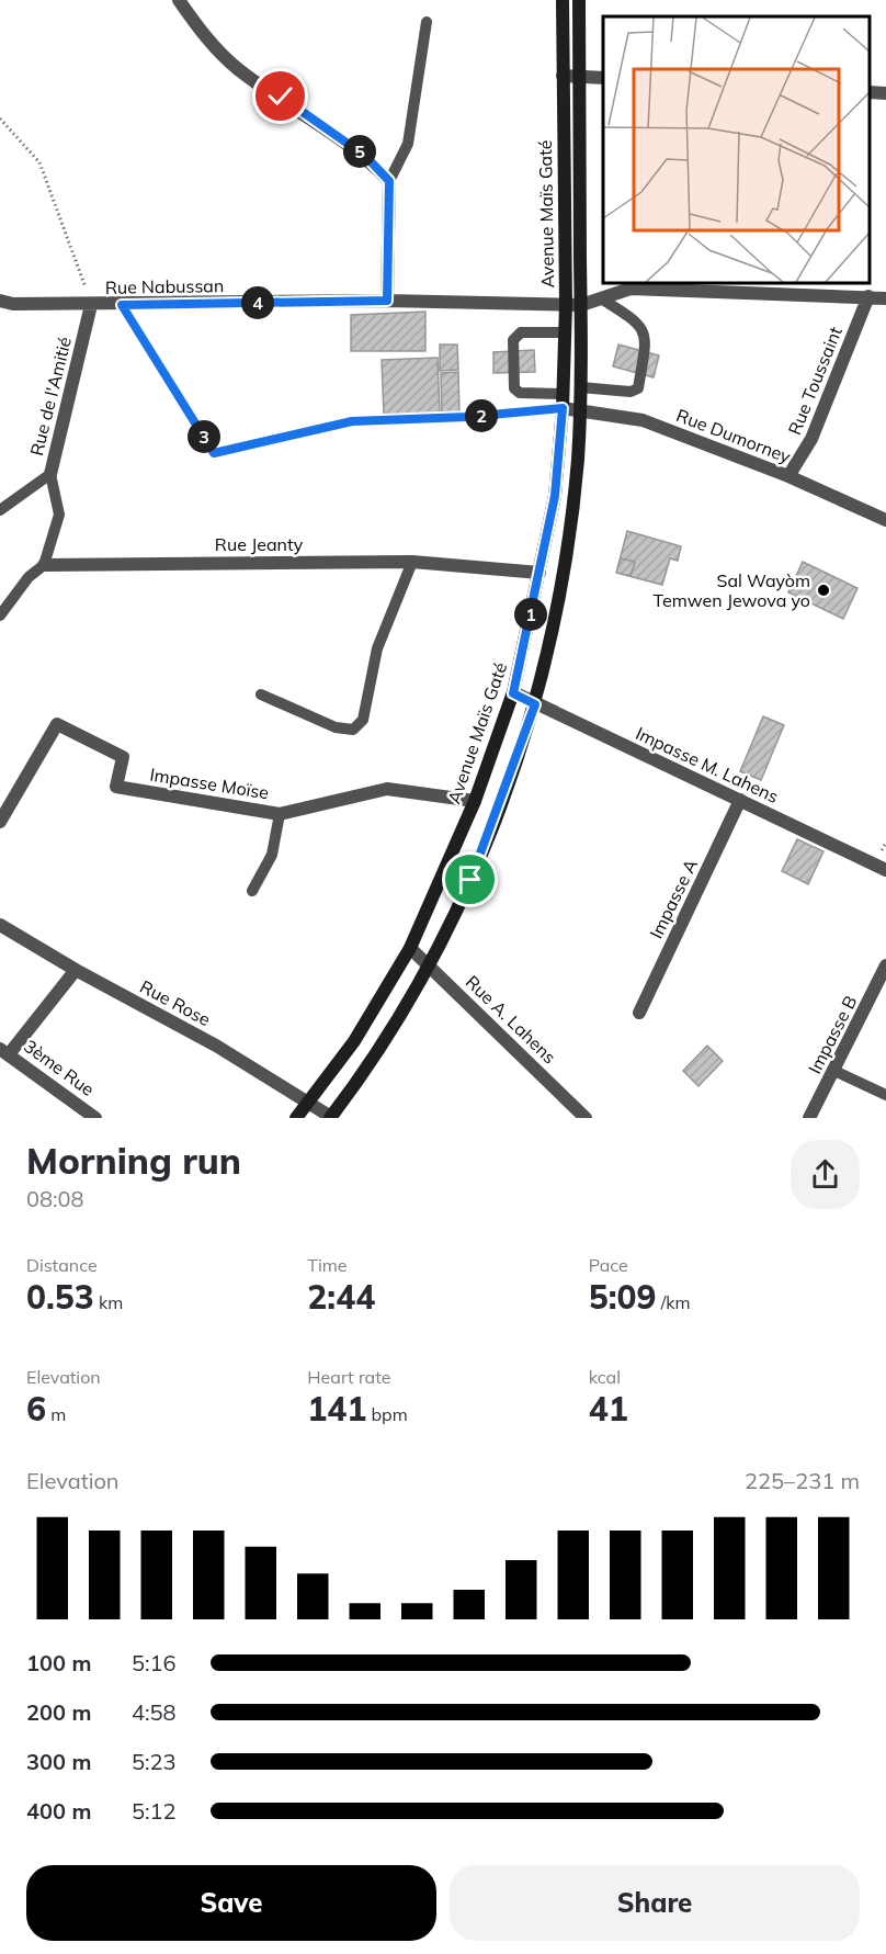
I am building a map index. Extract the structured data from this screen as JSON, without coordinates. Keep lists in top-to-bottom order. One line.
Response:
{"streets":{"main road":["Avenue Maïs Gaté"],"street":["Rue Nabussan","Rue Toussaint","Rue de l'Amitié","Rue Dumorney","Rue Jeanty","Impasse M. Lahens","Impasse Moïse","Impasse A","Rue Rose","Rue A. Lahens","Impasse B","3ème Rue"]},"crossings":[["Avenue Maïs Gaté","Rue Nabussan"],["Avenue Maïs Gaté","Rue Dumorney"],["Avenue Maïs Gaté","Rue Jeanty"],["Avenue Maïs Gaté","Impasse M. Lahens"],["Avenue Maïs Gaté","Impasse Moïse"],["Avenue Maïs Gaté","Rue Rose"],["Avenue Maïs Gaté","Rue A. Lahens"],["Rue Nabussan","Rue de l'Amitié"],["Rue Toussaint","Rue Dumorney"],["Impasse M. Lahens","Impasse A"]],"places":["Sal Wayòm Temwen Jewova yo"],"page":{"pins":["5","4","2","3","1"],"heading":["Morning run","08:08"],"stats":[["Distance","0.53 km"],["Time","2:44"],["Pace","5:09 /km"],["Elevation","6 m"],["Heart rate","141 bpm"],["kcal","41"]],"chart":["Elevation","225–231 m"],"list":[{"name":"100 m","note":"5:16"},{"name":"200 m","note":"4:58"},{"name":"300 m","note":"5:23"},{"name":"400 m","note":"5:12"}],"buttons":["Save","Share"]}}
